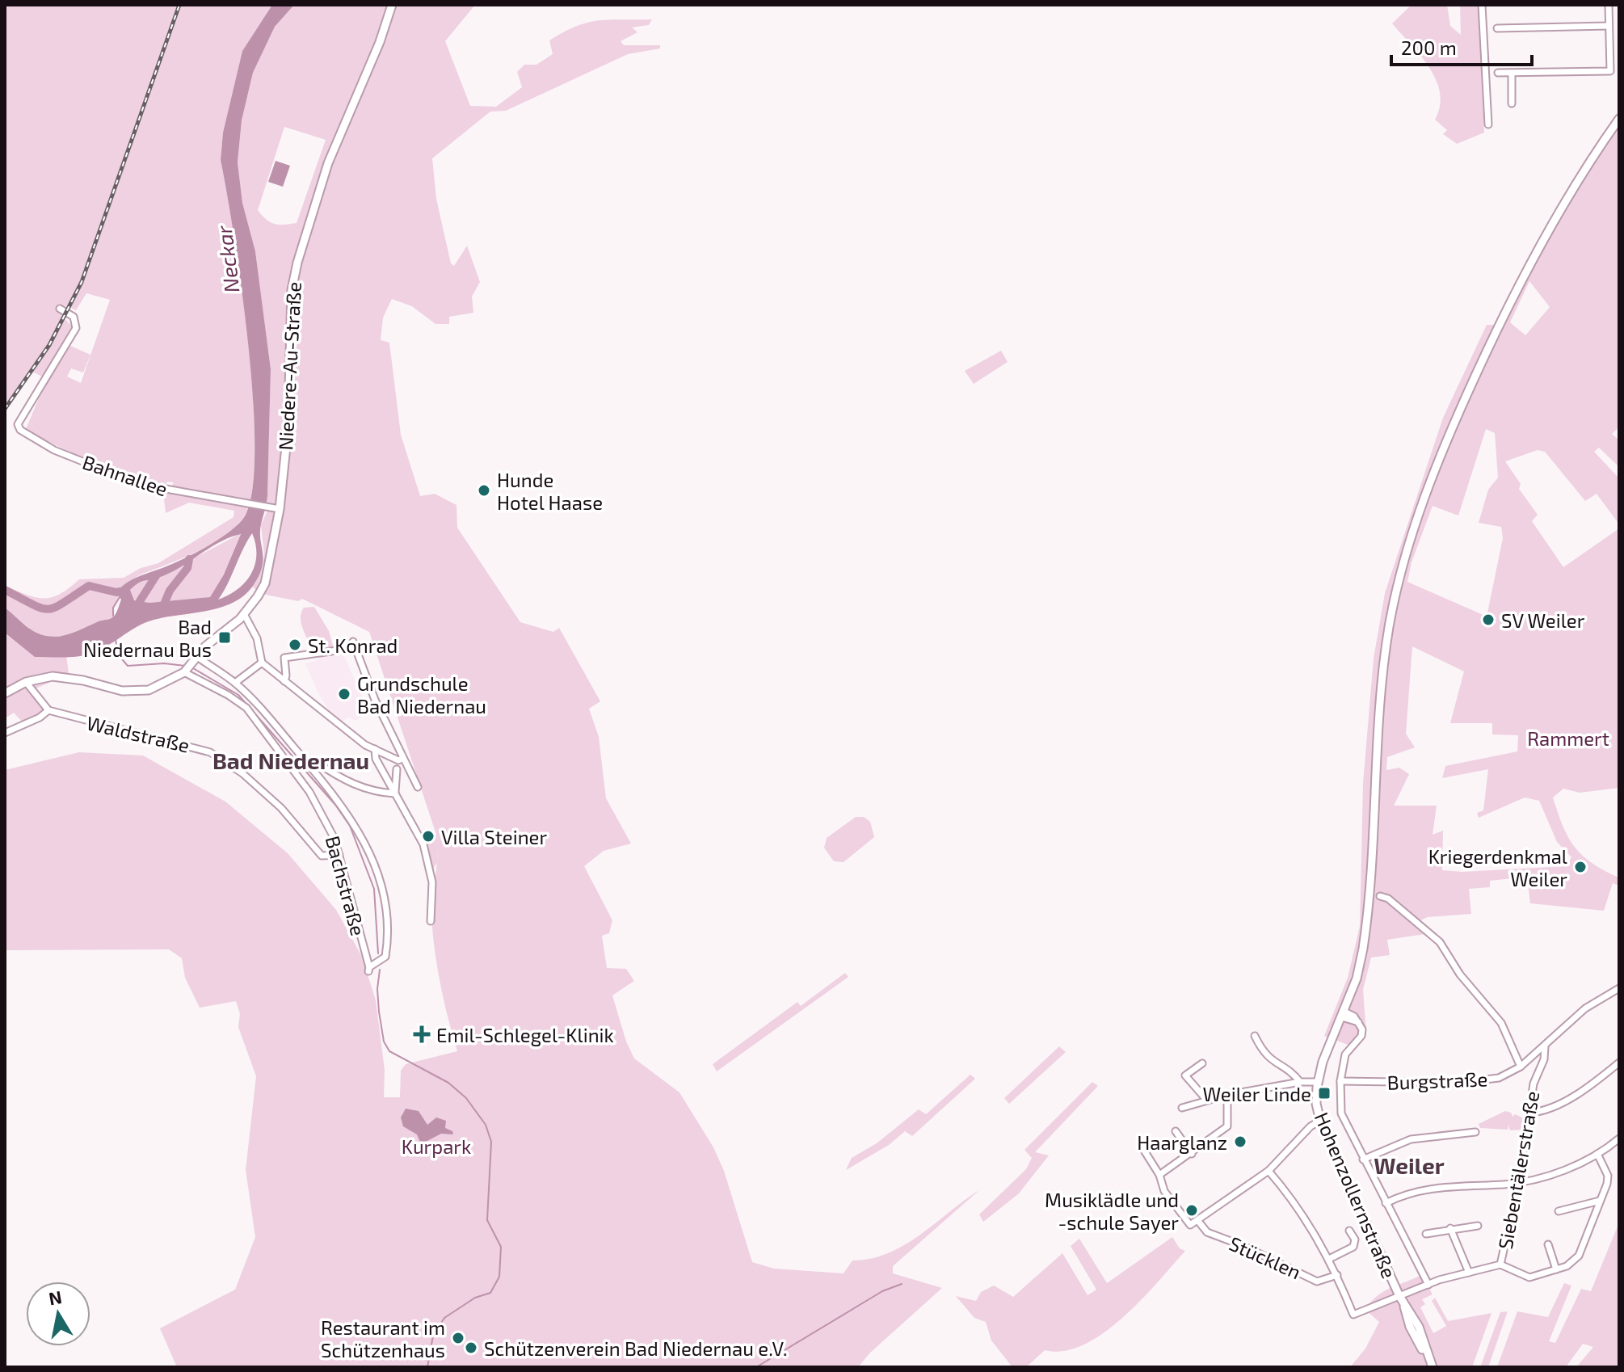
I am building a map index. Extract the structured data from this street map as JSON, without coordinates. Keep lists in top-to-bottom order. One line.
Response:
{"streets":{"main road":["Niedere-Au-Straße","Hohenzollernstraße"],"street":["Bahnallee","Waldstraße","Bachstraße","Burgstraße","Siebentälerstraße","Stücklen"]},"crossings":[["Niedere-Au-Straße","Bahnallee"],["Niedere-Au-Straße","Bachstraße"],["Waldstraße","Bachstraße"],["Burgstraße","Siebentälerstraße"],["Siebentälerstraße","Hohenzollernstraße"],["Siebentälerstraße","Stücklen"]],"districts":["Bad Niedernau","Weiler"],"water":["Neckar"],"parks":["Rammert","Kurpark"],"places":{"other":["Hunde Hotel Haase","SV Weiler","St. Konrad","Grundschule Bad Niedernau","Villa Steiner","Kriegerdenkmal Weiler","Haarglanz","Musiklädle und -schule Sayer","Restaurant im Schützenhaus","Schützenverein Bad Niedernau e.V."],"transit":["Bad Niedernau Bus","Weiler Linde"],"health":["Emil-Schlegel-Klinik"]},"scale_bar":"200 m","north":"top"}
